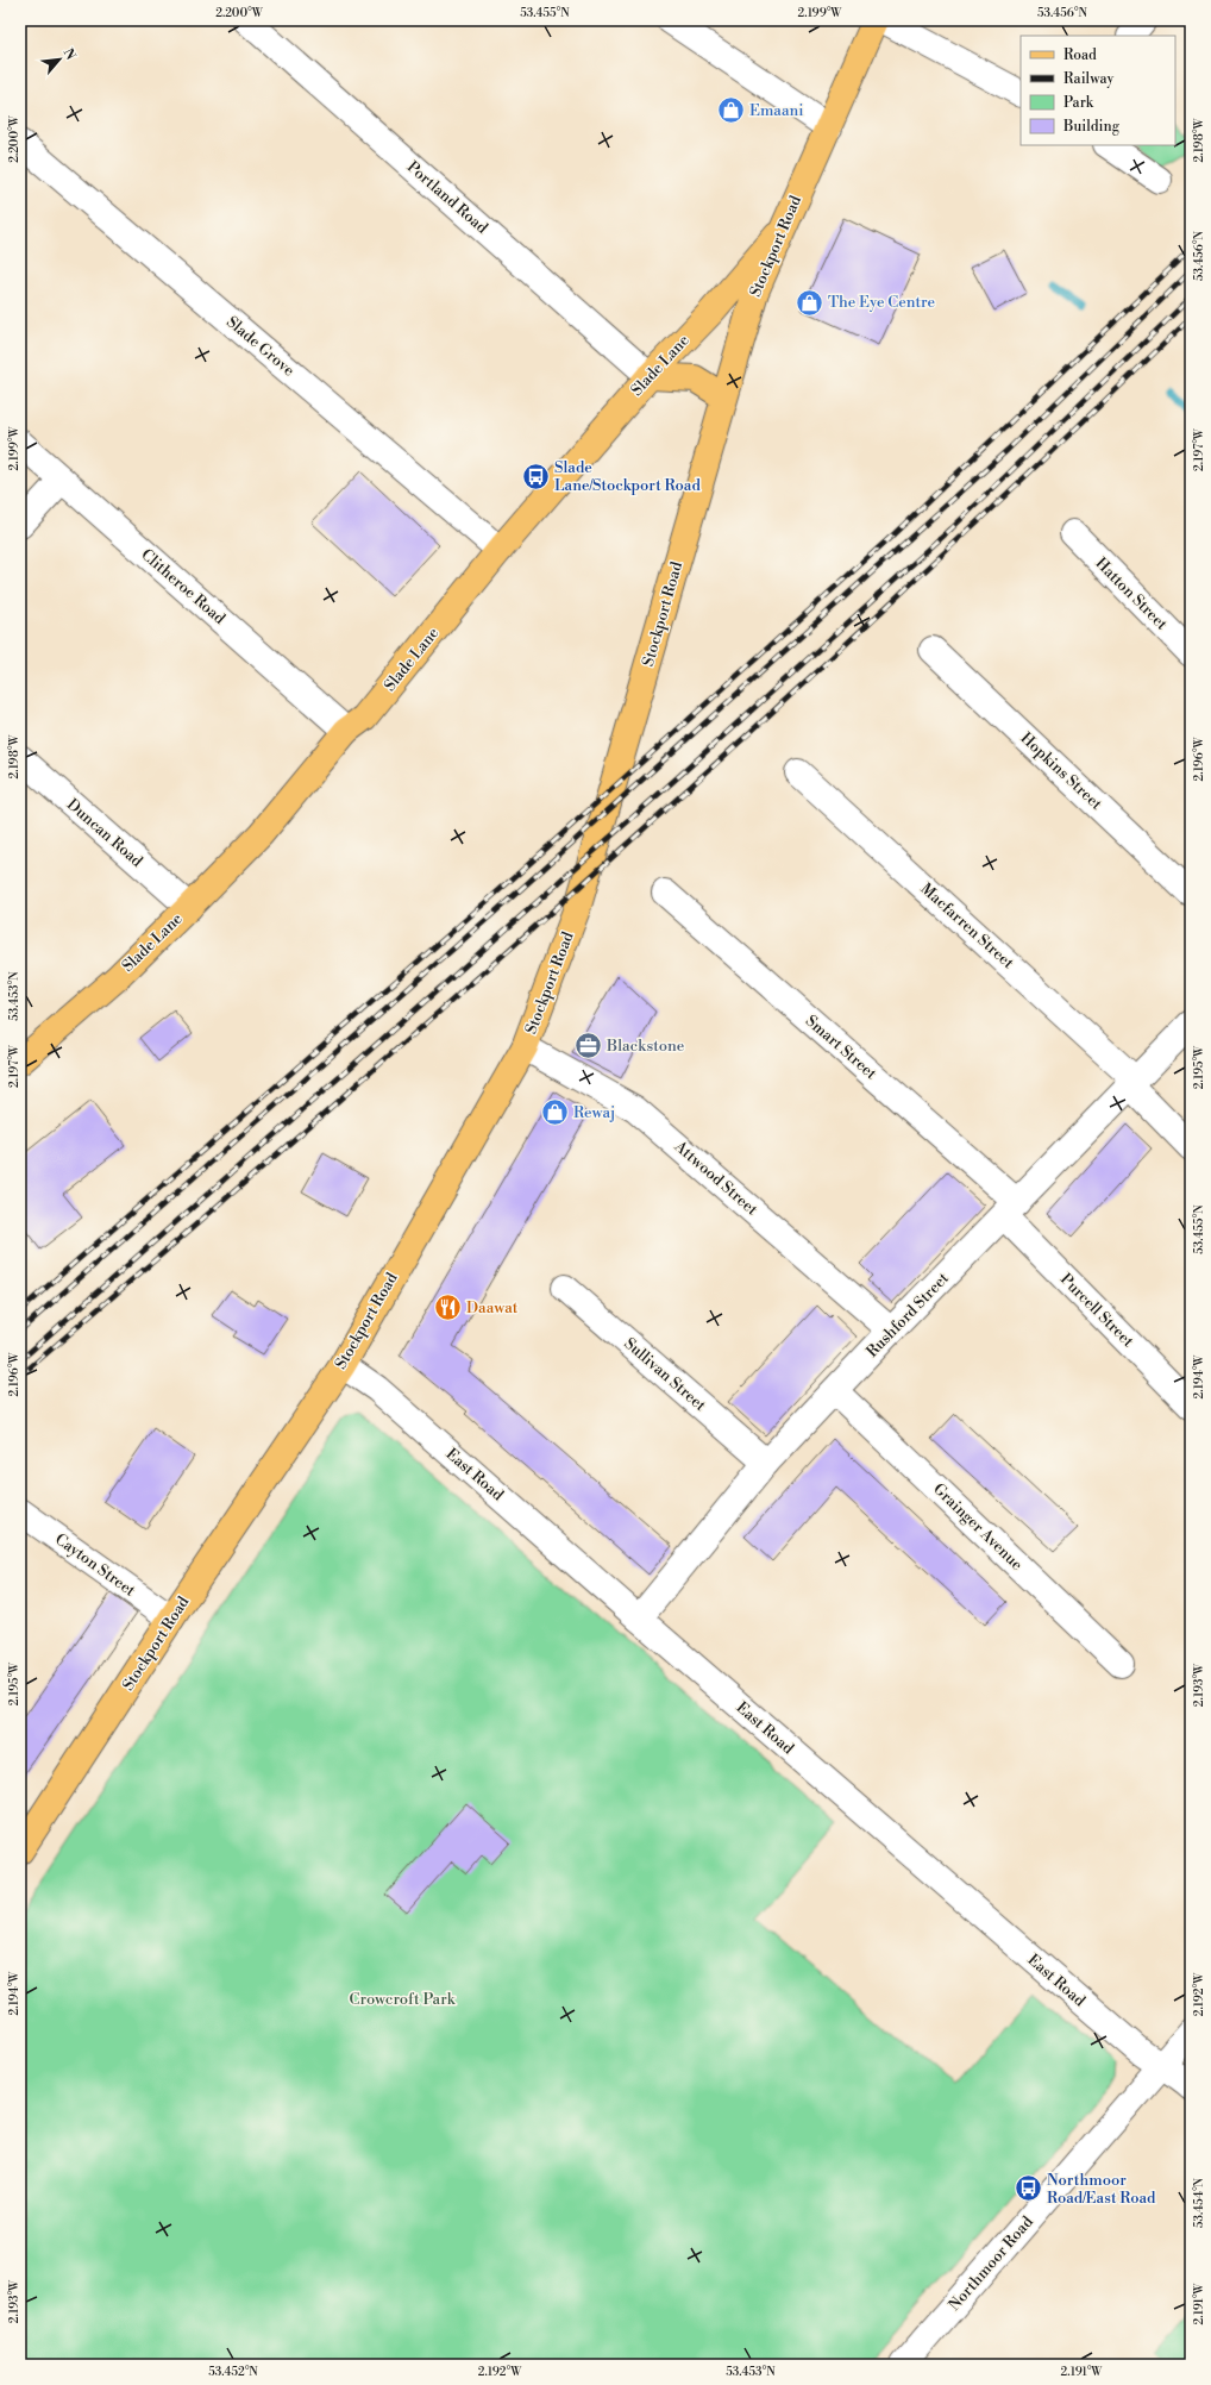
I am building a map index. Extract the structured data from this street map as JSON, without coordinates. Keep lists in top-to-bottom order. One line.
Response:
{"streets":{"main road":["Stockport Road","Slade Lane"],"street":["Portland Road","Slade Grove","Clitheroe Road","Hatton Street","Hopkins Street","Duncan Road","Macfarren Street","Smart Street","Attwood Street","Purcell Street","Rushford Street","Sullivan Street","East Road","Grainger Avenue","Cayton Street","Northmoor Road"]},"crossings":[["Portland Road","Slade Lane"],["Stockport Road","Slade Lane"],["Stockport Road","Attwood Street"],["Stockport Road","East Road"],["Stockport Road","Cayton Street"],["Slade Grove","Slade Lane"],["Slade Lane","Clitheroe Road"],["Slade Lane","Duncan Road"],["Macfarren Street","Rushford Street"],["Smart Street","Purcell Street"],["Smart Street","Rushford Street"],["Attwood Street","Rushford Street"],["Purcell Street","Rushford Street"],["Rushford Street","Sullivan Street"],["Rushford Street","East Road"],["Rushford Street","Grainger Avenue"],["East Road","Northmoor Road"]],"parks":["Crowcroft Park"],"places":{"shop":["Emaani","The Eye Centre","Rewaj"],"bus stop":["Slade Lane/Stockport Road","Northmoor Road/East Road"],"office":["Blackstone"],"restaurant":["Daawat"]},"legend":["Road","Railway","Park","Building"],"north":"top right","coordinates":["2.200°W","53.455°N","2.199°W","53.456°N","2.198°W","2.197°W","2.196°W","53.453°N","2.195°W","2.194°W","2.193°W","2.192°W","53.454°N","2.191°W","53.452°N"]}
